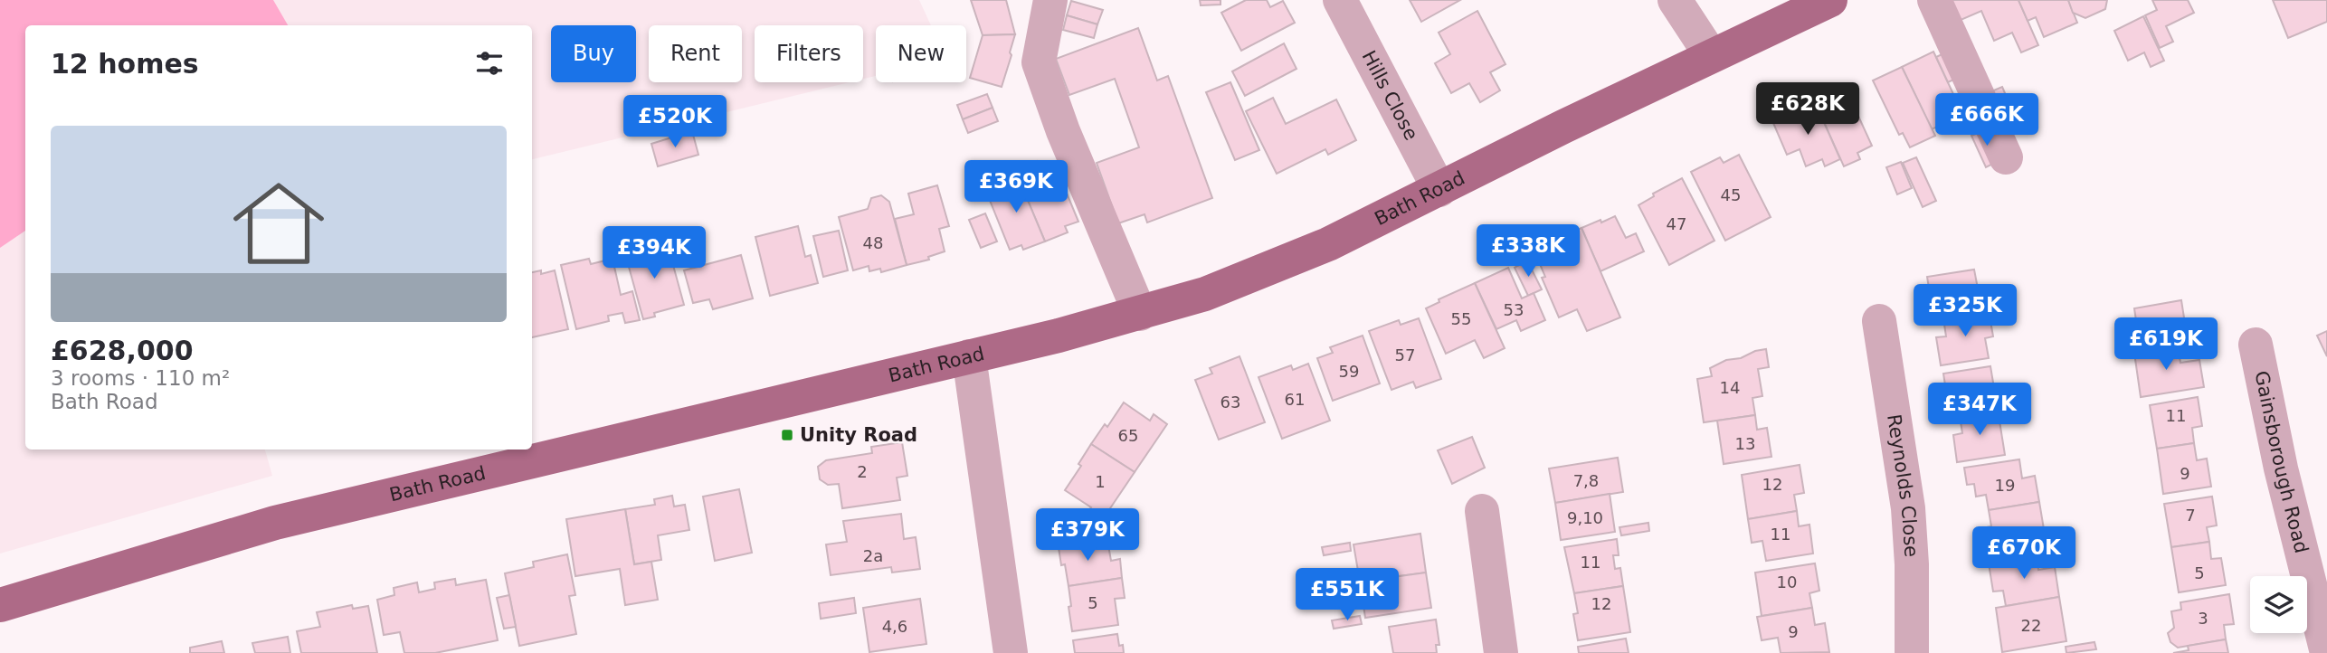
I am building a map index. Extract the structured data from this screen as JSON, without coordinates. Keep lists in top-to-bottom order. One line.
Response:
{"streets":{"main road":["Bath Road"],"street":["Hills Close","Gainsborough Road","Reynolds Close"]},"crossings":[["Hills Close","Bath Road"]],"places":{"transit":["Unity Road"]},"house_numbers":["45","47","48","53","55","57","59","14","61","63","11","65","13","2","9","7,8","1","12","19","7","9,10","11","2a","11","5","10","5","12","3","22","4,6","9"],"page":{"chip":["Buy","Rent","Filters","New"],"heading":"12 homes","price":["£628K","£666K","£520K","£369K","£338K","£394K","£325K","£619K","£347K","£379K","£670K","£551K"],"list":[{"name":"£628,000","note":"3 rooms · 110 m² · Bath Road"}]}}
